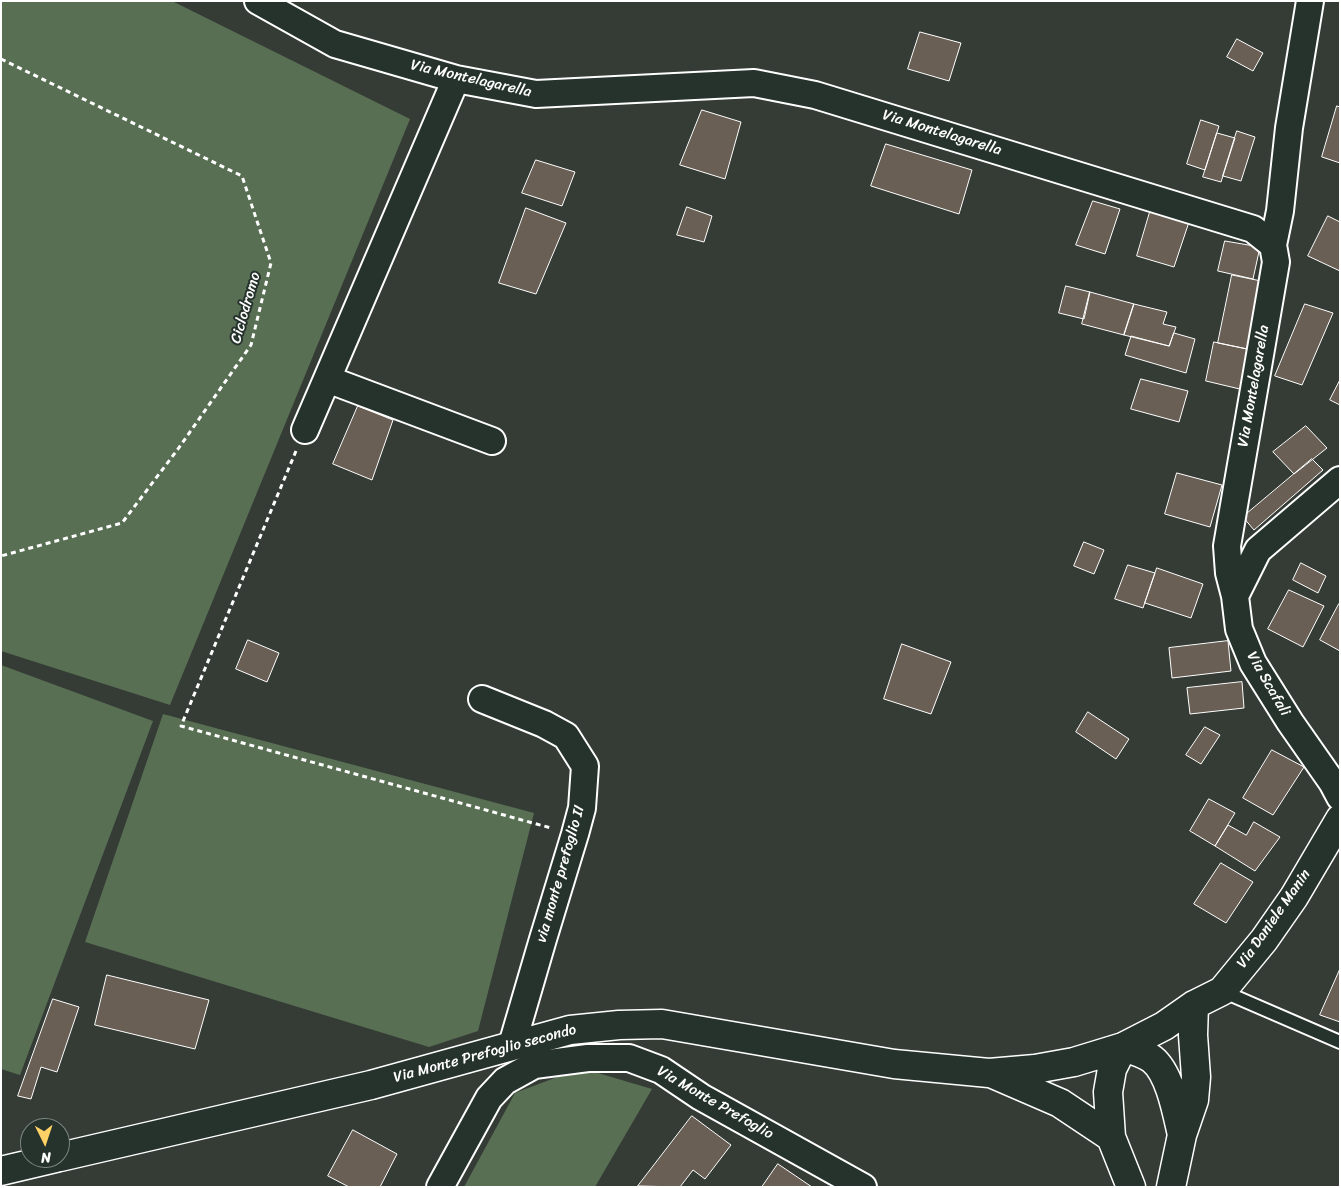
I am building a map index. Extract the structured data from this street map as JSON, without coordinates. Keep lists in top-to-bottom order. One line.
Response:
{"streets":{"main road":["Via Daniele Manin","Via Monte Prefoglio secondo"],"street":["Via Montelagarella","Via Scafali","via monte prefoglio II","Via Monte Prefoglio"],"path":["Ciclodromo"]},"crossings":[["Via Montelagarella","Via Scafali"],["via monte prefoglio II","Via Monte Prefoglio secondo"],["Via Daniele Manin","Via Monte Prefoglio secondo"]],"north":"bottom"}
